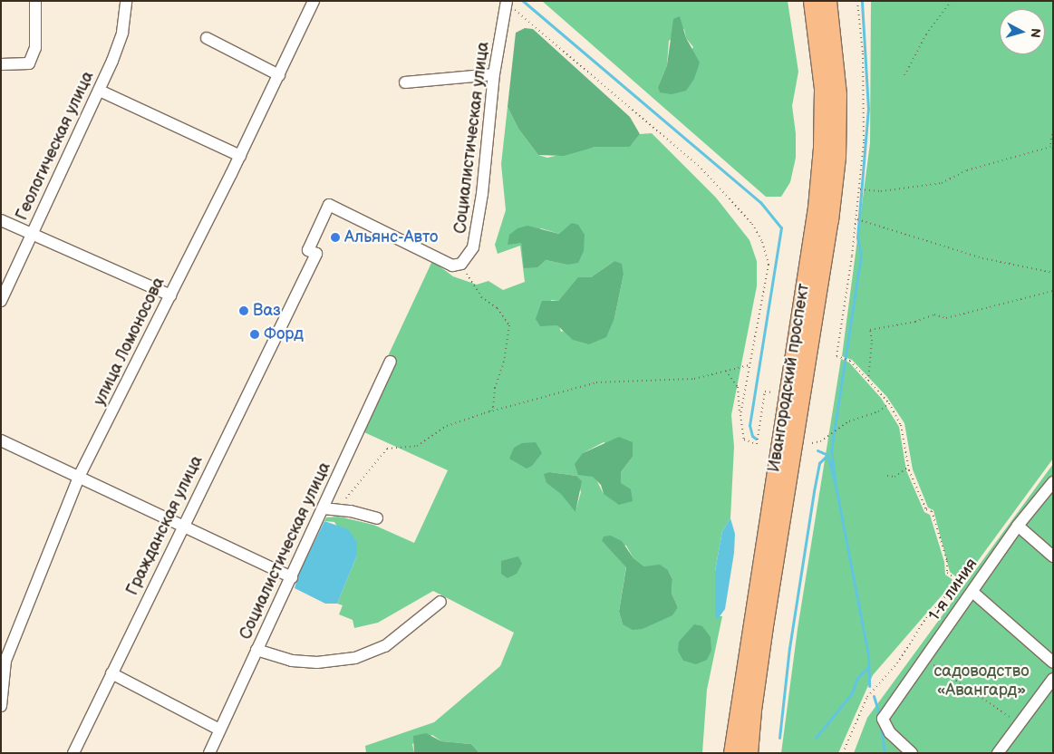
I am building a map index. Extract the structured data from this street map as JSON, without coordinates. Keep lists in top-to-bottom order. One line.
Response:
{"streets":{"highway":["Ивангородский проспект"],"street":["Социалистическая улица","Геологическая улица","улица Ломоносова","Гражданская улица","1-я линия"]},"crossings":[["Социалистическая улица","Гражданская улица"]],"parks":["садоводство «Авангард»"],"places":["Альянс-Авто","Ваз","Форд"],"north":"right"}
